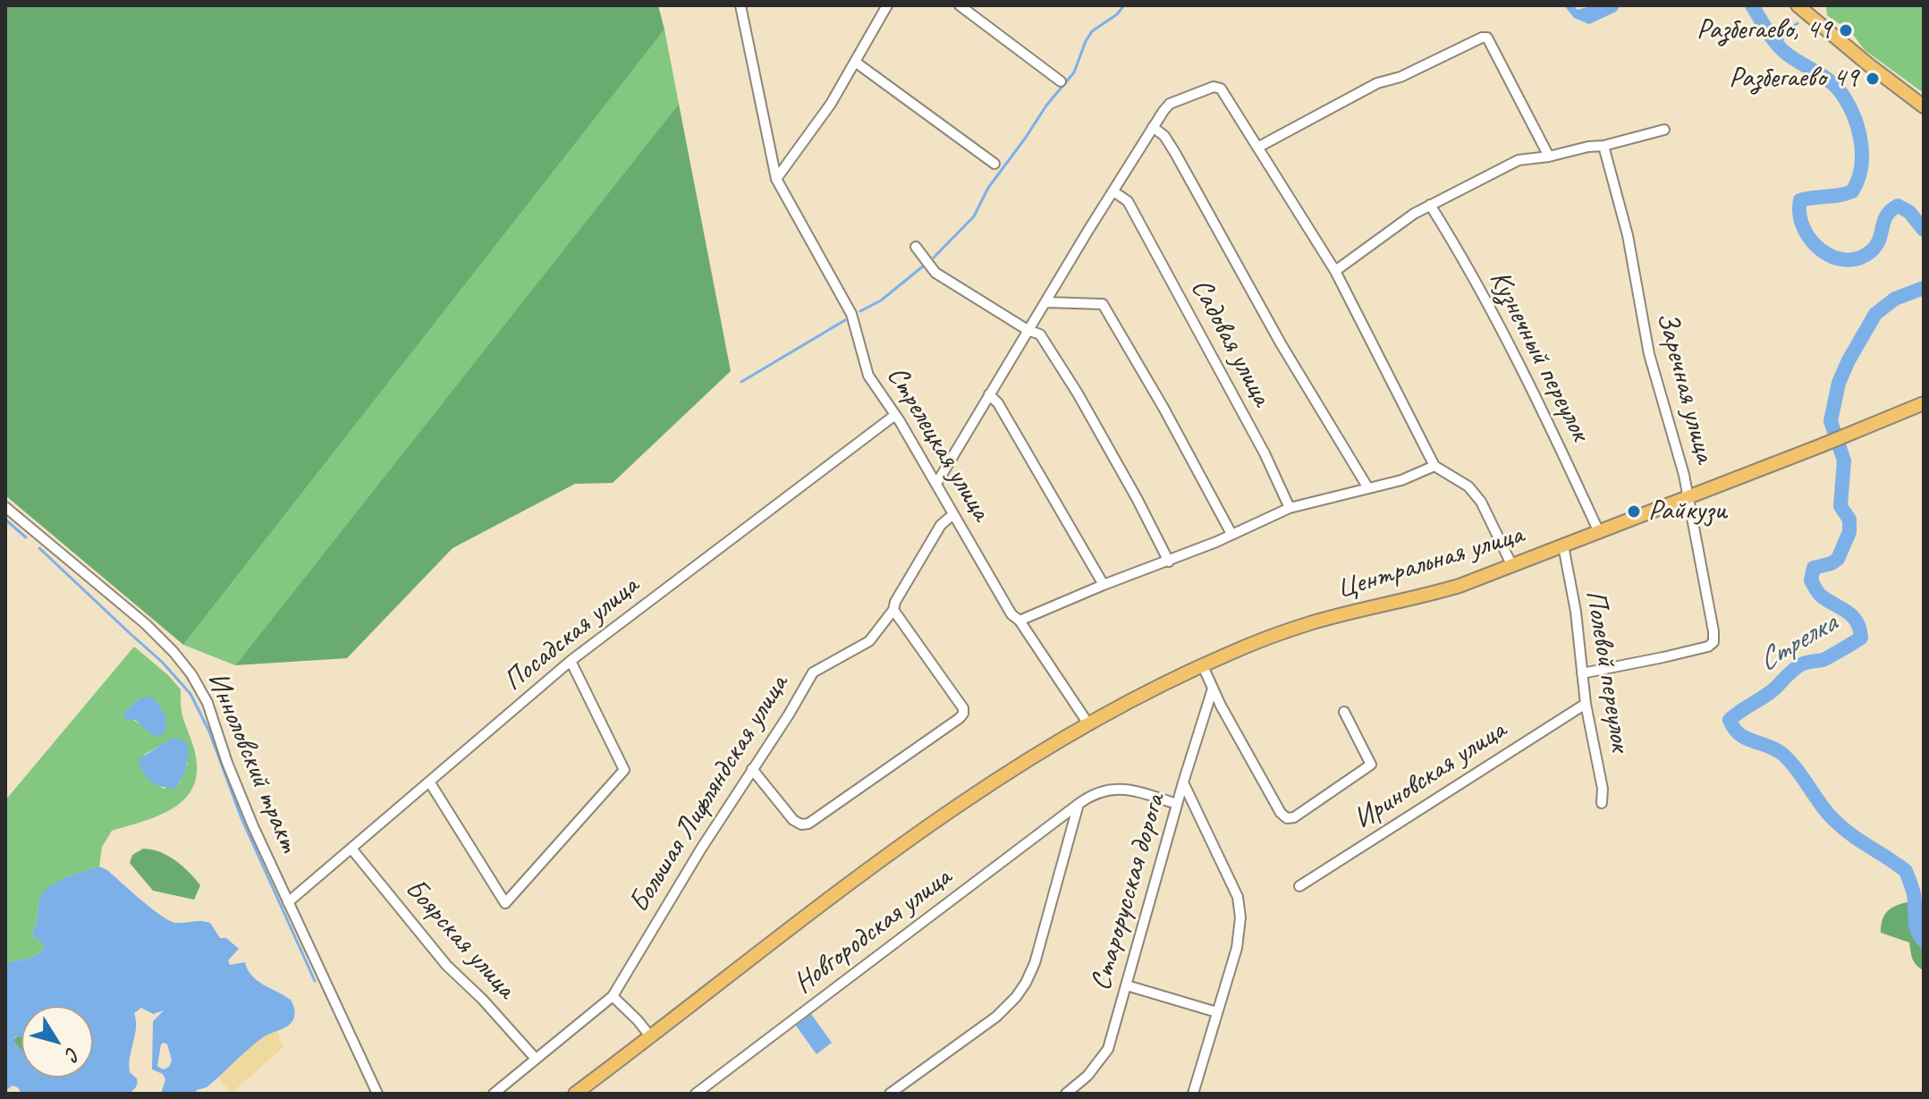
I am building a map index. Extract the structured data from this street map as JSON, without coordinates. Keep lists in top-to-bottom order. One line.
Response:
{"streets":{"main road":["Центральная улица"],"street":["Садовая улица","Кузнечный переулок","Заречная улица","Стрелецкая улица","Посадская улица","Полевой переулок","Инноловский тракт","Ириновская улица","Большая Лифляндская улица","Старорусская дорога","Новгородская улица","Боярская улица"]},"crossings":[["Кузнечный переулок","Центральная улица"],["Заречная улица","Центральная улица"],["Заречная улица","Полевой переулок"],["Стрелецкая улица","Центральная улица"],["Стрелецкая улица","Посадская улица"],["Стрелецкая улица","Большая Лифляндская улица"],["Центральная улица","Полевой переулок"],["Посадская улица","Инноловский тракт"],["Посадская улица","Боярская улица"],["Полевой переулок","Ириновская улица"],["Большая Лифляндская улица","Боярская улица"],["Старорусская дорога","Новгородская улица"]],"water":["Стрелка"],"places":["Разбегаево, 49","Разбегаево 49","Райкузи"],"north":"bottom right"}
